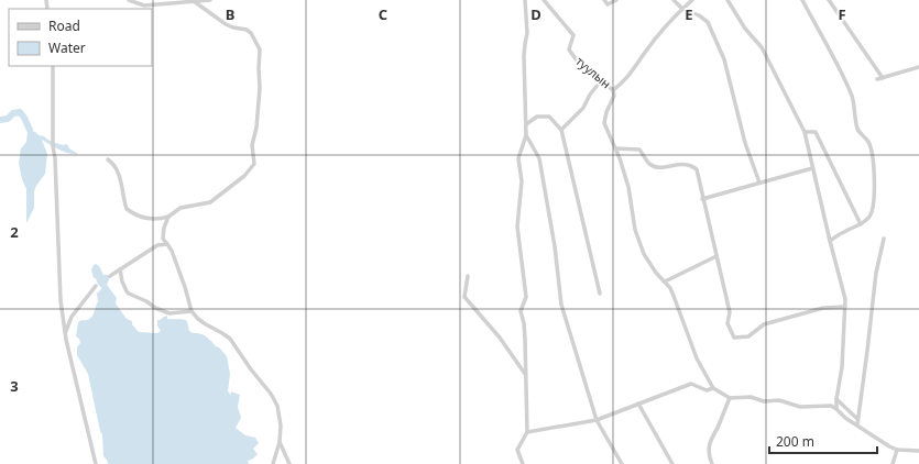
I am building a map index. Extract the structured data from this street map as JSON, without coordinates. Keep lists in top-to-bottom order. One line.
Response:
{"streets":{"street":["туулын"]},"legend":["Road","Water"],"scale_bar":"200 m","grid":{"columns":["B","C","D","E","F"],"rows":["2","3"]}}
